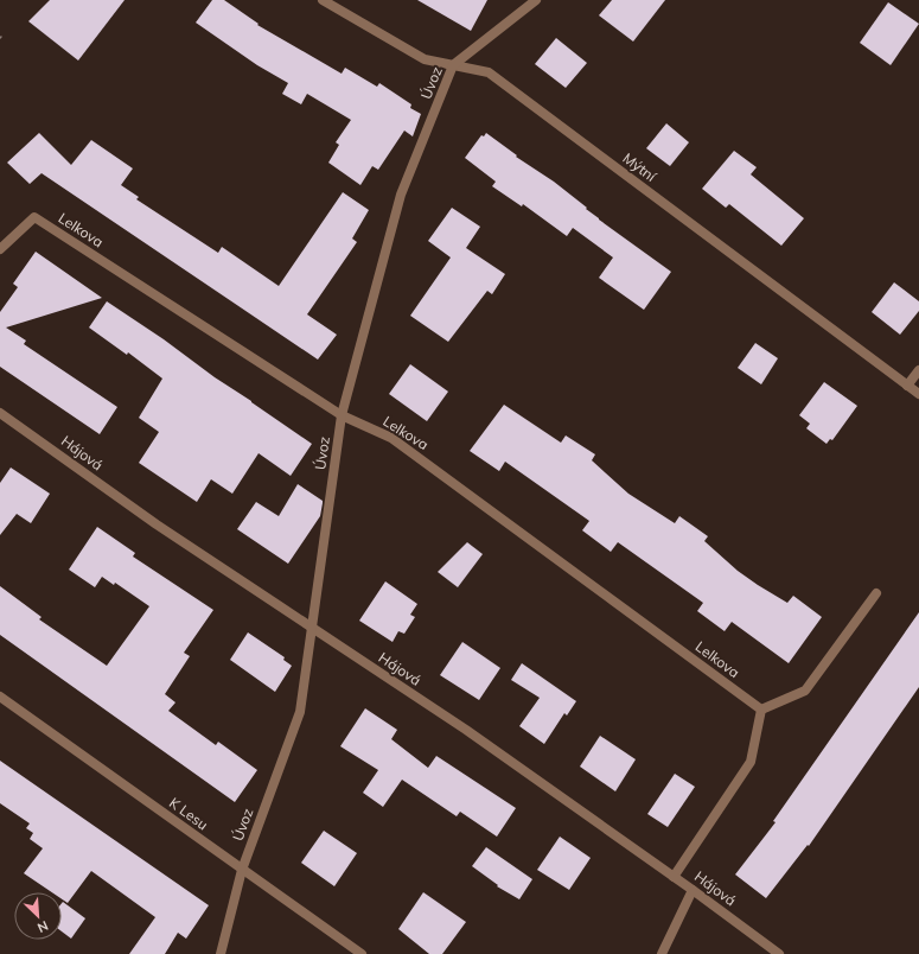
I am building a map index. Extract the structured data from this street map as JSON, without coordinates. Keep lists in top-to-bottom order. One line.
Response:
{"streets":{"street":["Úvoz","Mýtní","Lelkova","Hájová","K Lesu"]},"crossings":[["Úvoz","Mýtní"],["Úvoz","Lelkova"],["Úvoz","Hájová"],["Úvoz","K Lesu"]],"north":"bottom right"}
